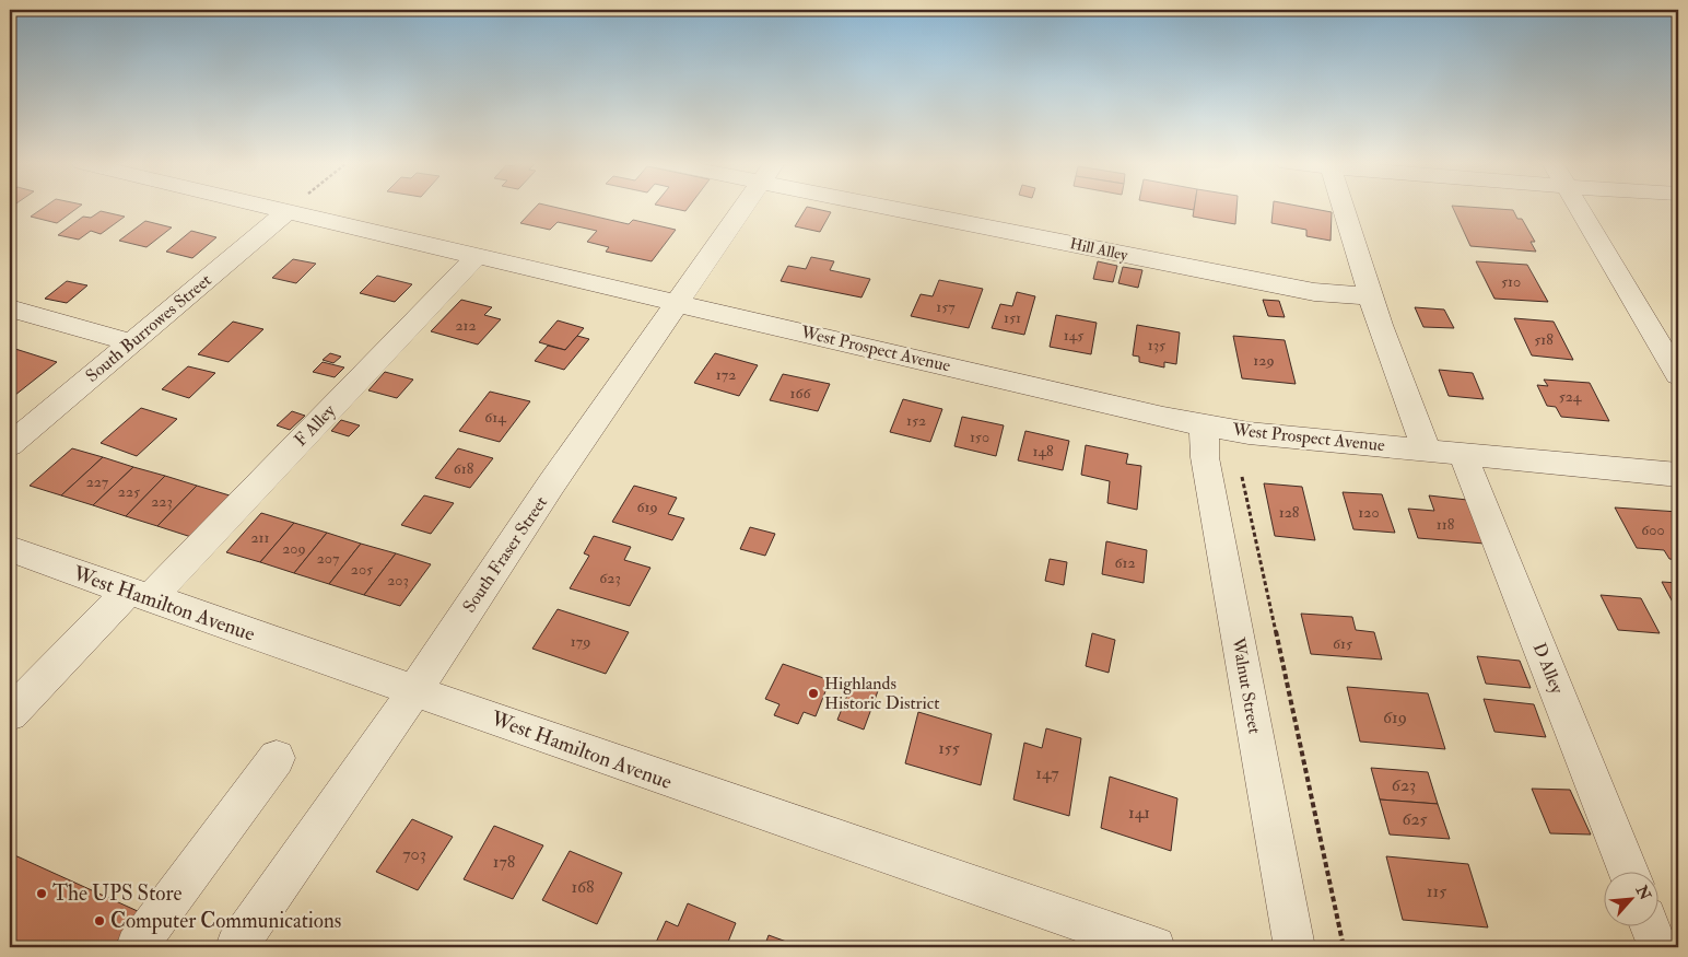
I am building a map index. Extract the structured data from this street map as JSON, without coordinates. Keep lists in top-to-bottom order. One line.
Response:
{"streets":{"street":["Hill Alley","South Burrowes Street","West Prospect Avenue","F Alley","South Fraser Street","West Hamilton Avenue","D Alley","Walnut Street"]},"crossings":[["West Prospect Avenue","F Alley"],["West Prospect Avenue","South Fraser Street"],["West Prospect Avenue","D Alley"],["West Prospect Avenue","Walnut Street"],["F Alley","West Hamilton Avenue"],["South Fraser Street","West Hamilton Avenue"]],"places":["Highlands Historic District","The UPS Store","Computer Communications"],"house_numbers":["510","157","151","212","145","518","135","129","172","166","524","614","152","150","148","618","227","225","223","619","128","120","118","600","211","209","207","612","205","623","203","179","615","619","155","147","623","141","625","703","178","168","115"],"north":"top right"}
